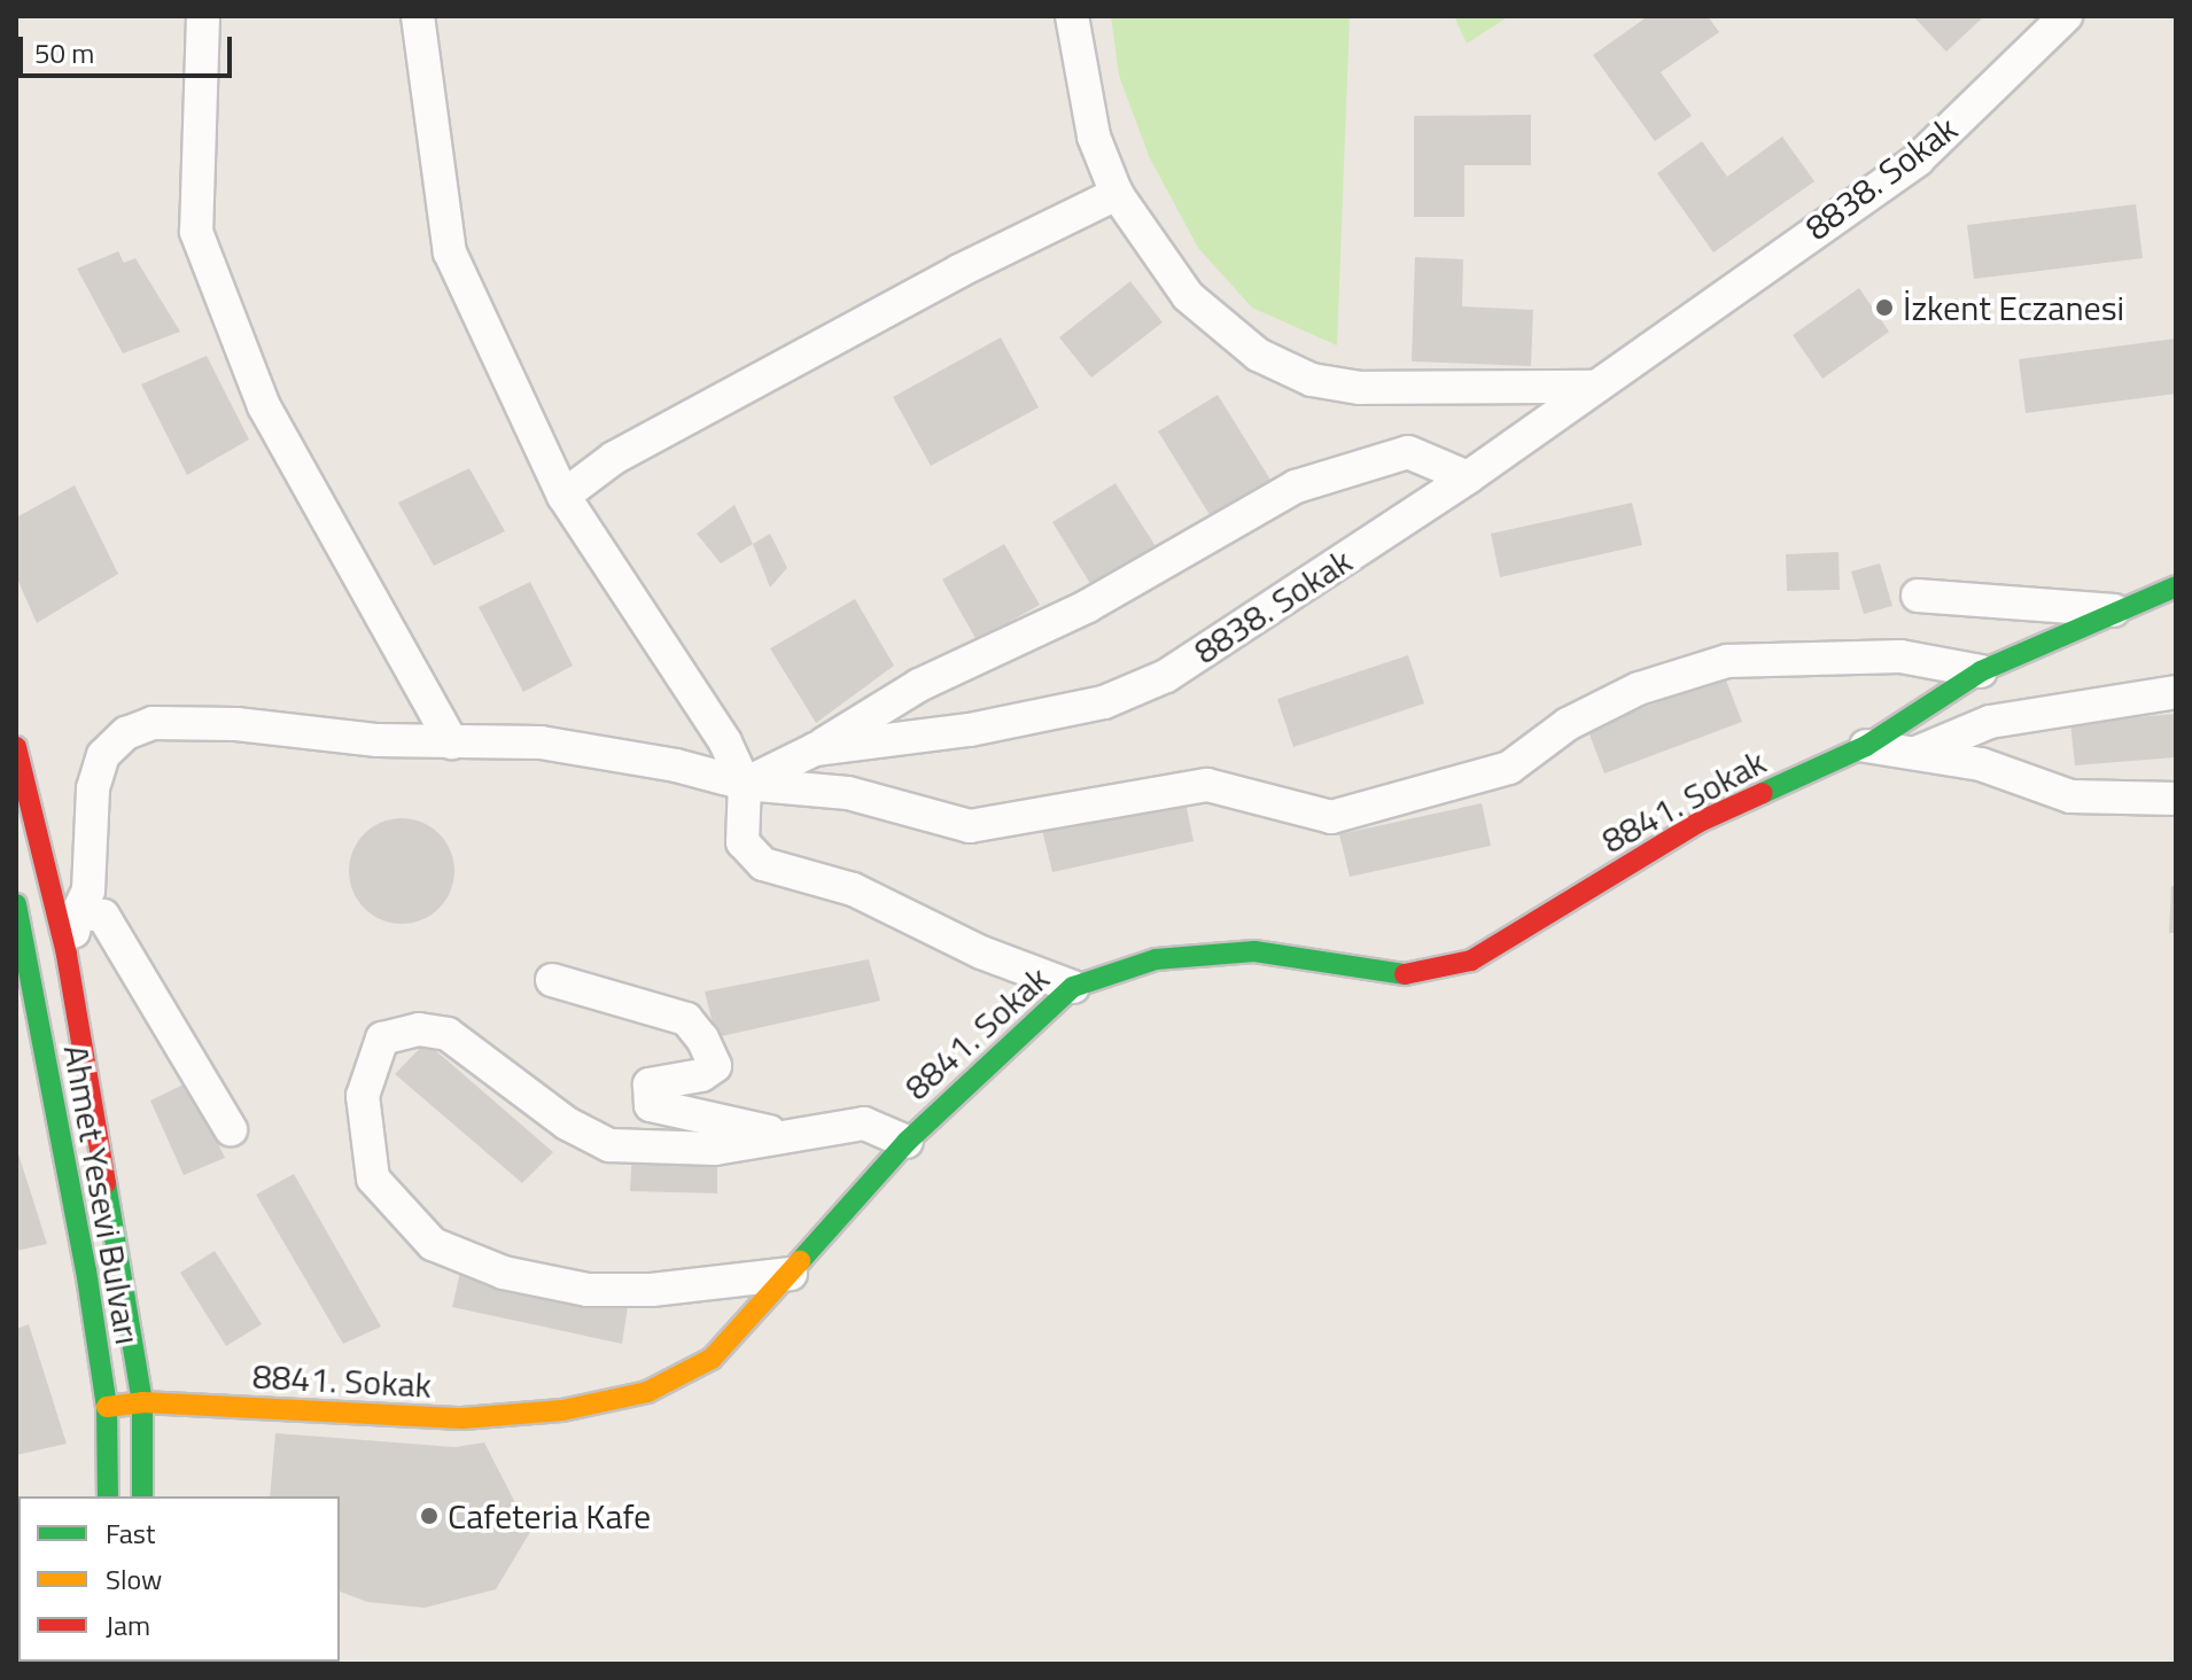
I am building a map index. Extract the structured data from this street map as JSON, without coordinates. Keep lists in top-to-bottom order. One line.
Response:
{"streets":{"street":["8838. Sokak","8841. Sokak","Ahmet Yesevi Bulvarı"]},"crossings":[["8841. Sokak","Ahmet Yesevi Bulvarı"]],"places":["İzkent Eczanesi","Cafeteria Kafe"],"legend":["Fast","Slow","Jam"],"scale_bar":"50 m"}
